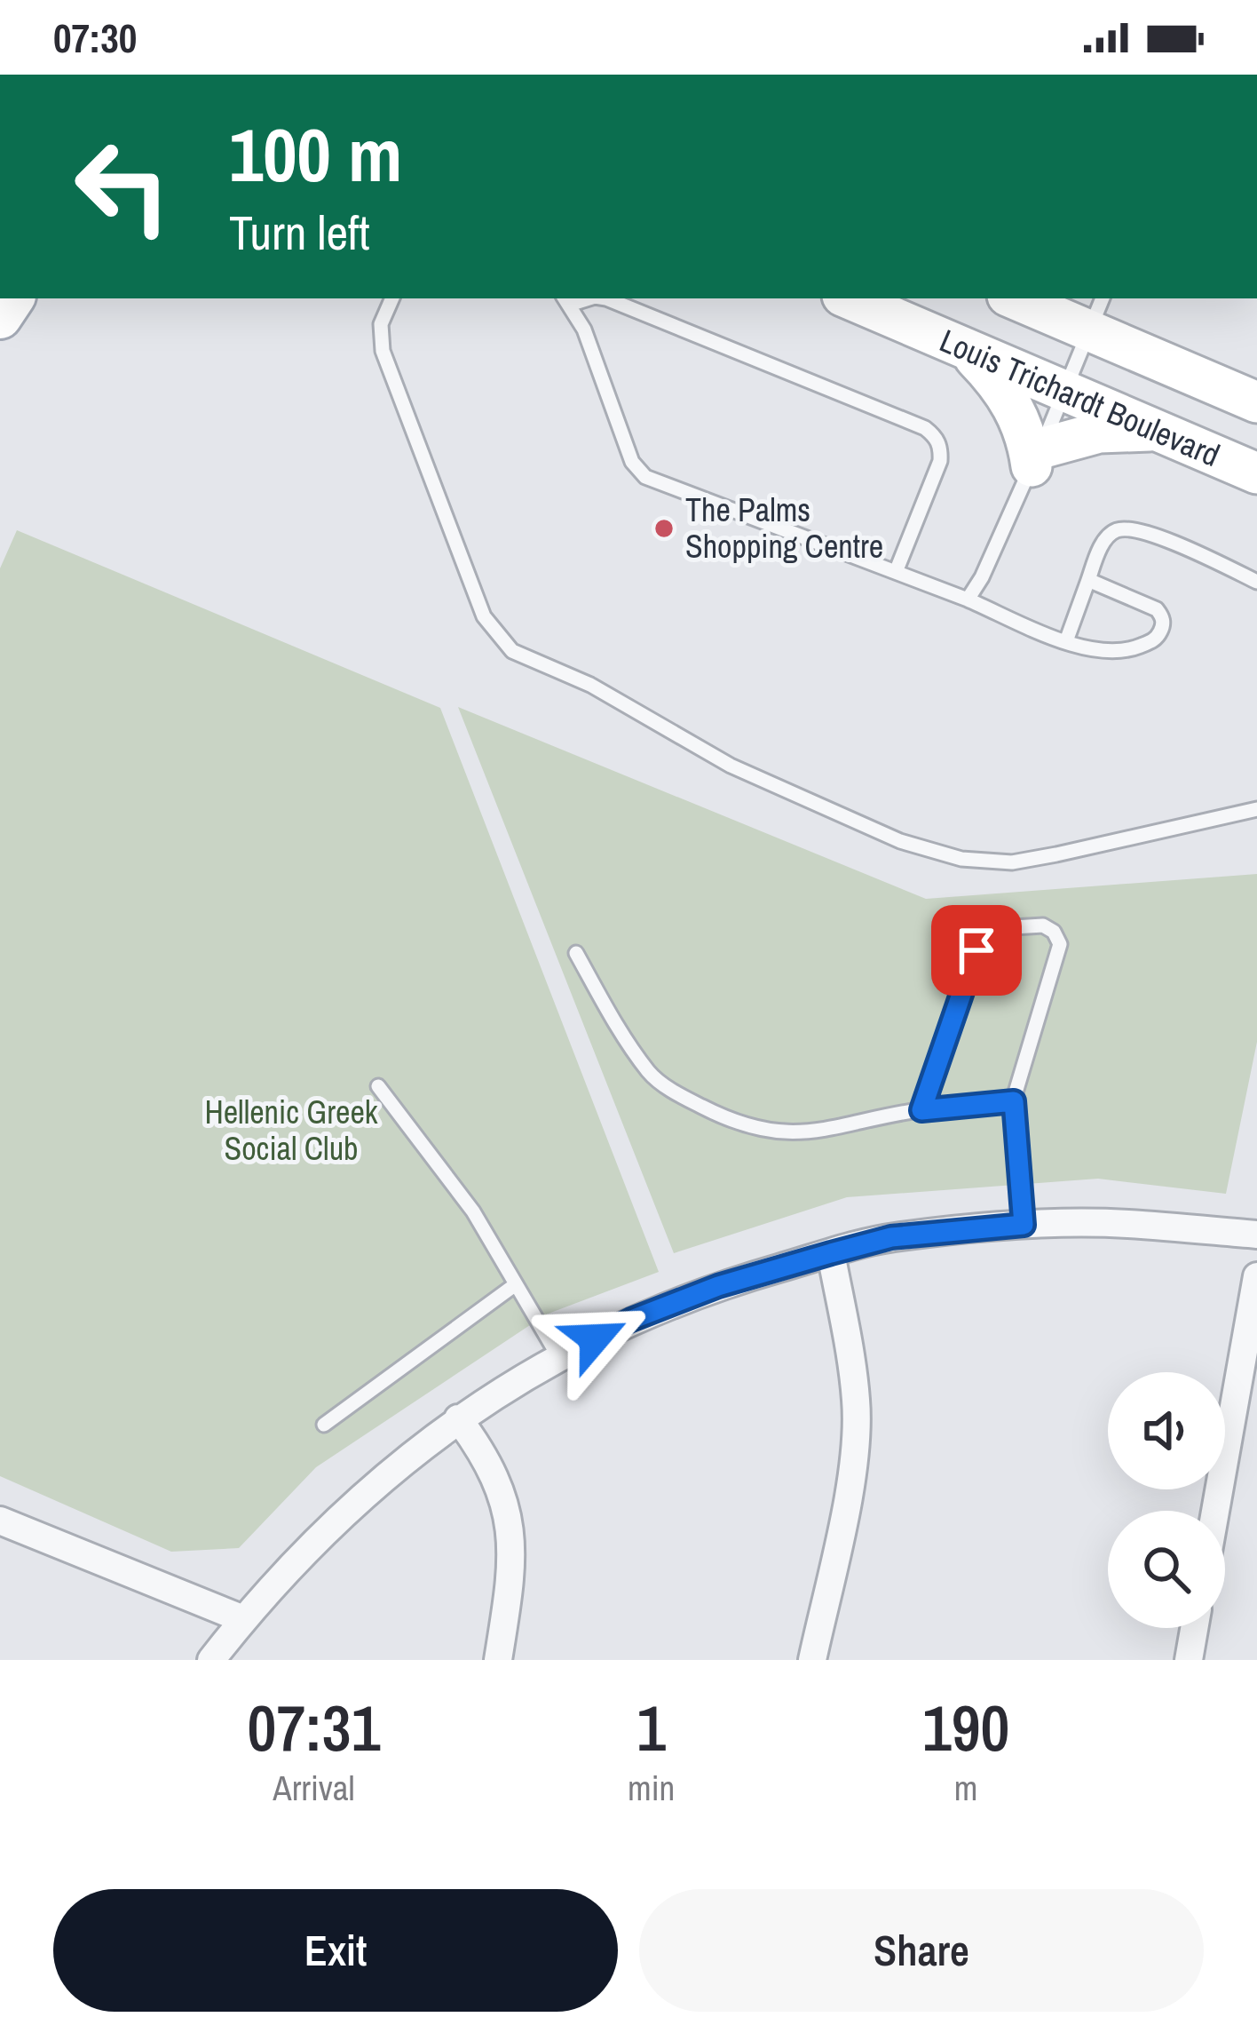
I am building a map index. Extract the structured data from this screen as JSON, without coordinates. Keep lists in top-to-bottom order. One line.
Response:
{"streets":{"street":["Louis Trichardt Boulevard"]},"parks":["Hellenic Greek Social Club"],"places":["The Palms Shopping Centre"],"page":{"status":"07:30","turn":["100 m","Turn left"],"eta":["07:31","Arrival","1","min","190","m"],"buttons":["Exit","Share"]}}
